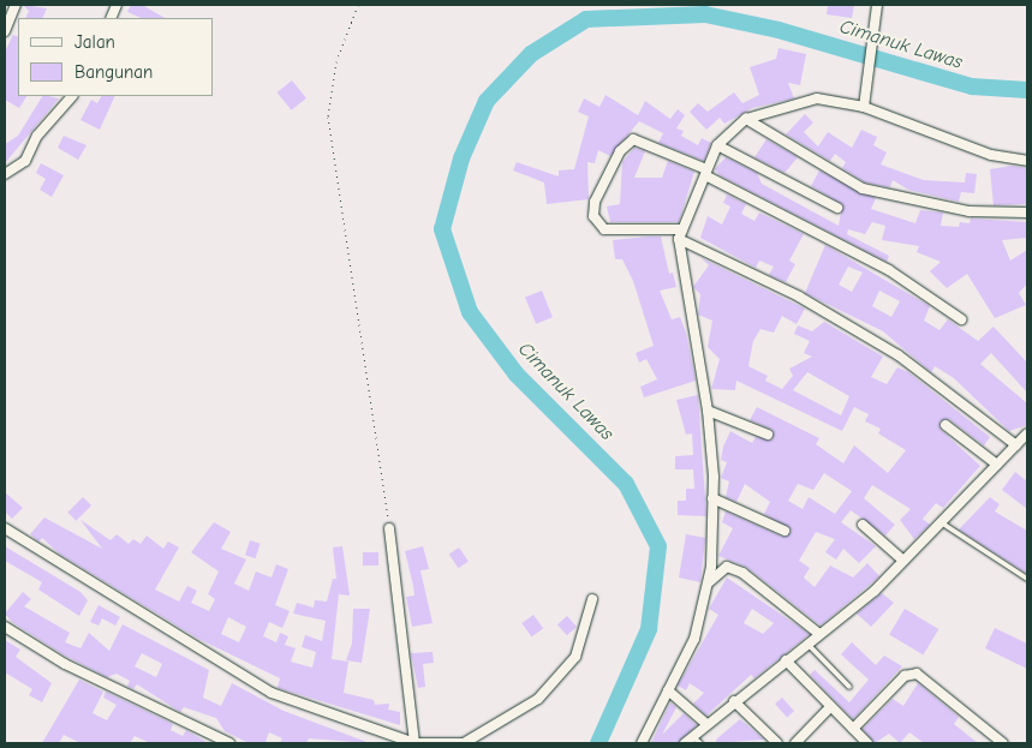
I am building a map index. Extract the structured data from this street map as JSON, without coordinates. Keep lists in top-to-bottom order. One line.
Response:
{"water":["Cimanuk Lawas"],"legend":["Jalan","Bangunan"]}
